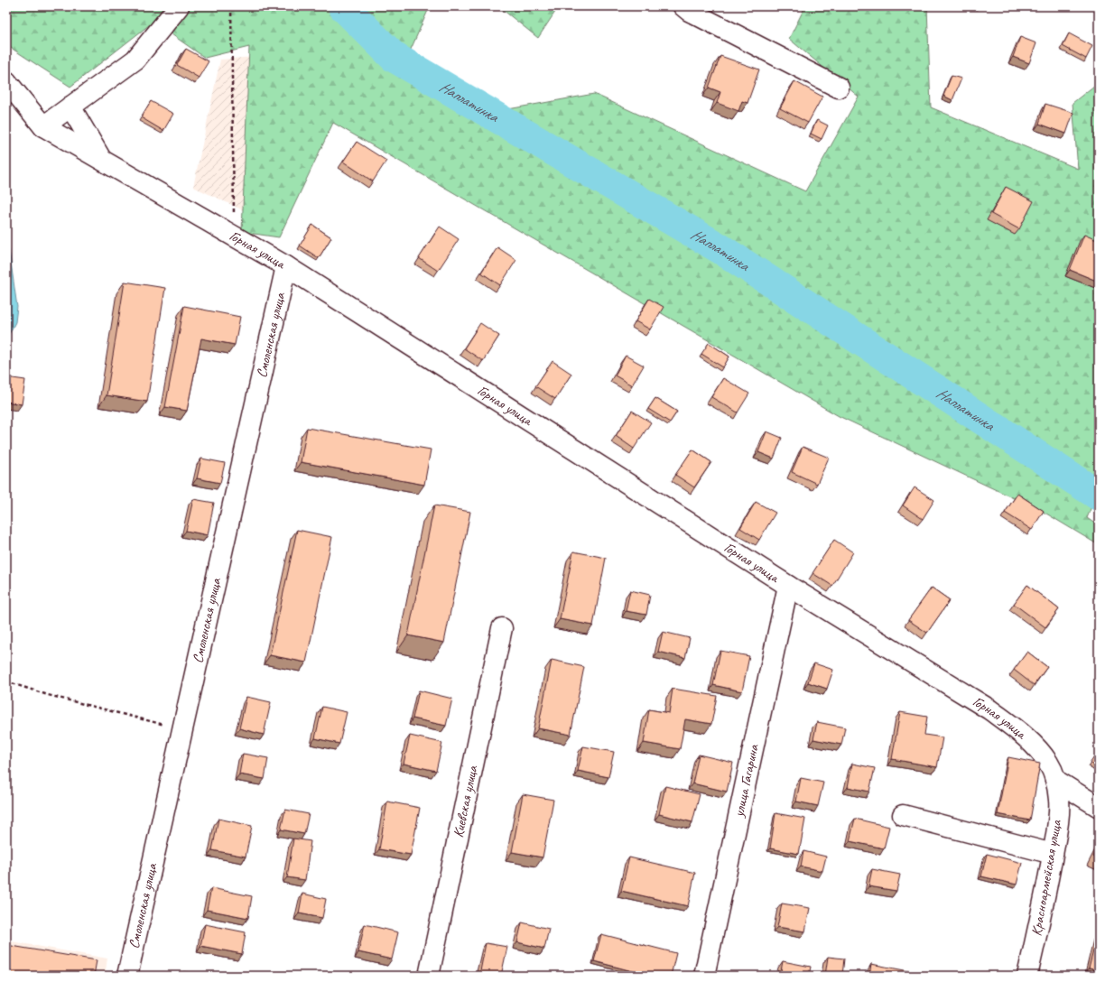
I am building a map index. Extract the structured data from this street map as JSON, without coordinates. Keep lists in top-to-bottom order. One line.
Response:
{"streets":{"street":["Горная улица","Смоленская улица","улица Гагарина","Киевская улица","Красноармейская улица"]},"crossings":[["Горная улица","Смоленская улица"],["Горная улица","улица Гагарина"],["Горная улица","Красноармейская улица"]],"water":["Наплатинка"]}
